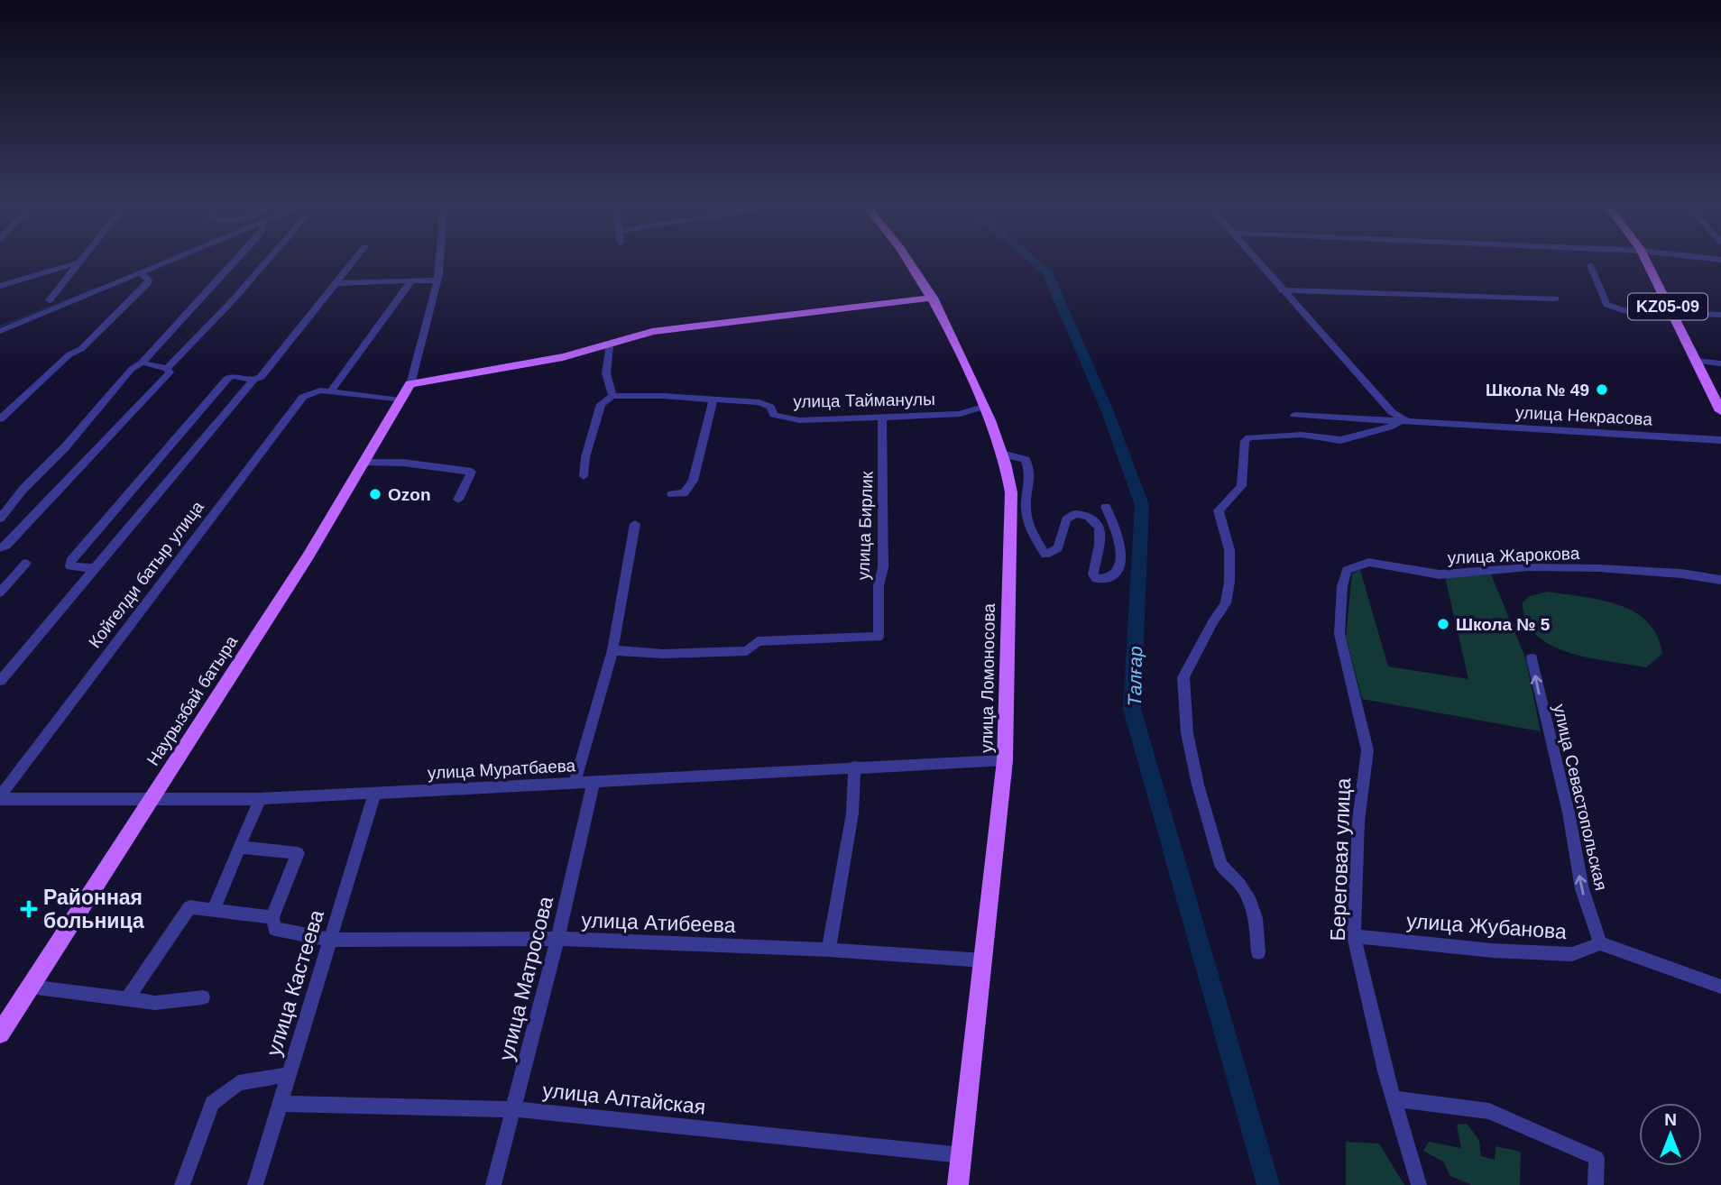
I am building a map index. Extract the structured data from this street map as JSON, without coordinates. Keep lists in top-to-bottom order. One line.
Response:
{"streets":{"main road":["KZ05-09","улица Ломоносова","Наурызбай батыра"],"street":["улица Тайманулы","улица Некрасова","улица Бирлик","улица Жарокова","Койгелди батыр улица","улица Муратбаева","улица Севастопольская","Береговая улица","улица Атибеева","улица Жубанова","улица Матросова","улица Кастеева","улица Алтайская"]},"crossings":[["улица Тайманулы","улица Бирлик"],["улица Тайманулы","улица Ломоносова"],["улица Жарокова","Береговая улица"],["Койгелди батыр улица","Наурызбай батыра"],["Койгелди батыр улица","улица Муратбаева"],["улица Ломоносова","улица Муратбаева"],["улица Ломоносова","улица Атибеева"],["улица Ломоносова","улица Алтайская"],["Наурызбай батыра","улица Муратбаева"],["улица Муратбаева","улица Матросова"],["улица Муратбаева","улица Кастеева"],["улица Севастопольская","улица Жубанова"],["Береговая улица","улица Жубанова"],["улица Атибеева","улица Матросова"],["улица Атибеева","улица Кастеева"],["улица Матросова","улица Алтайская"],["улица Кастеева","улица Алтайская"]],"one_way":["улица Севастопольская"],"water":["Талғар"],"places":{"other":["Школа № 49","Ozon","Школа № 5"],"health":["Районная больница"]},"north":"top"}
